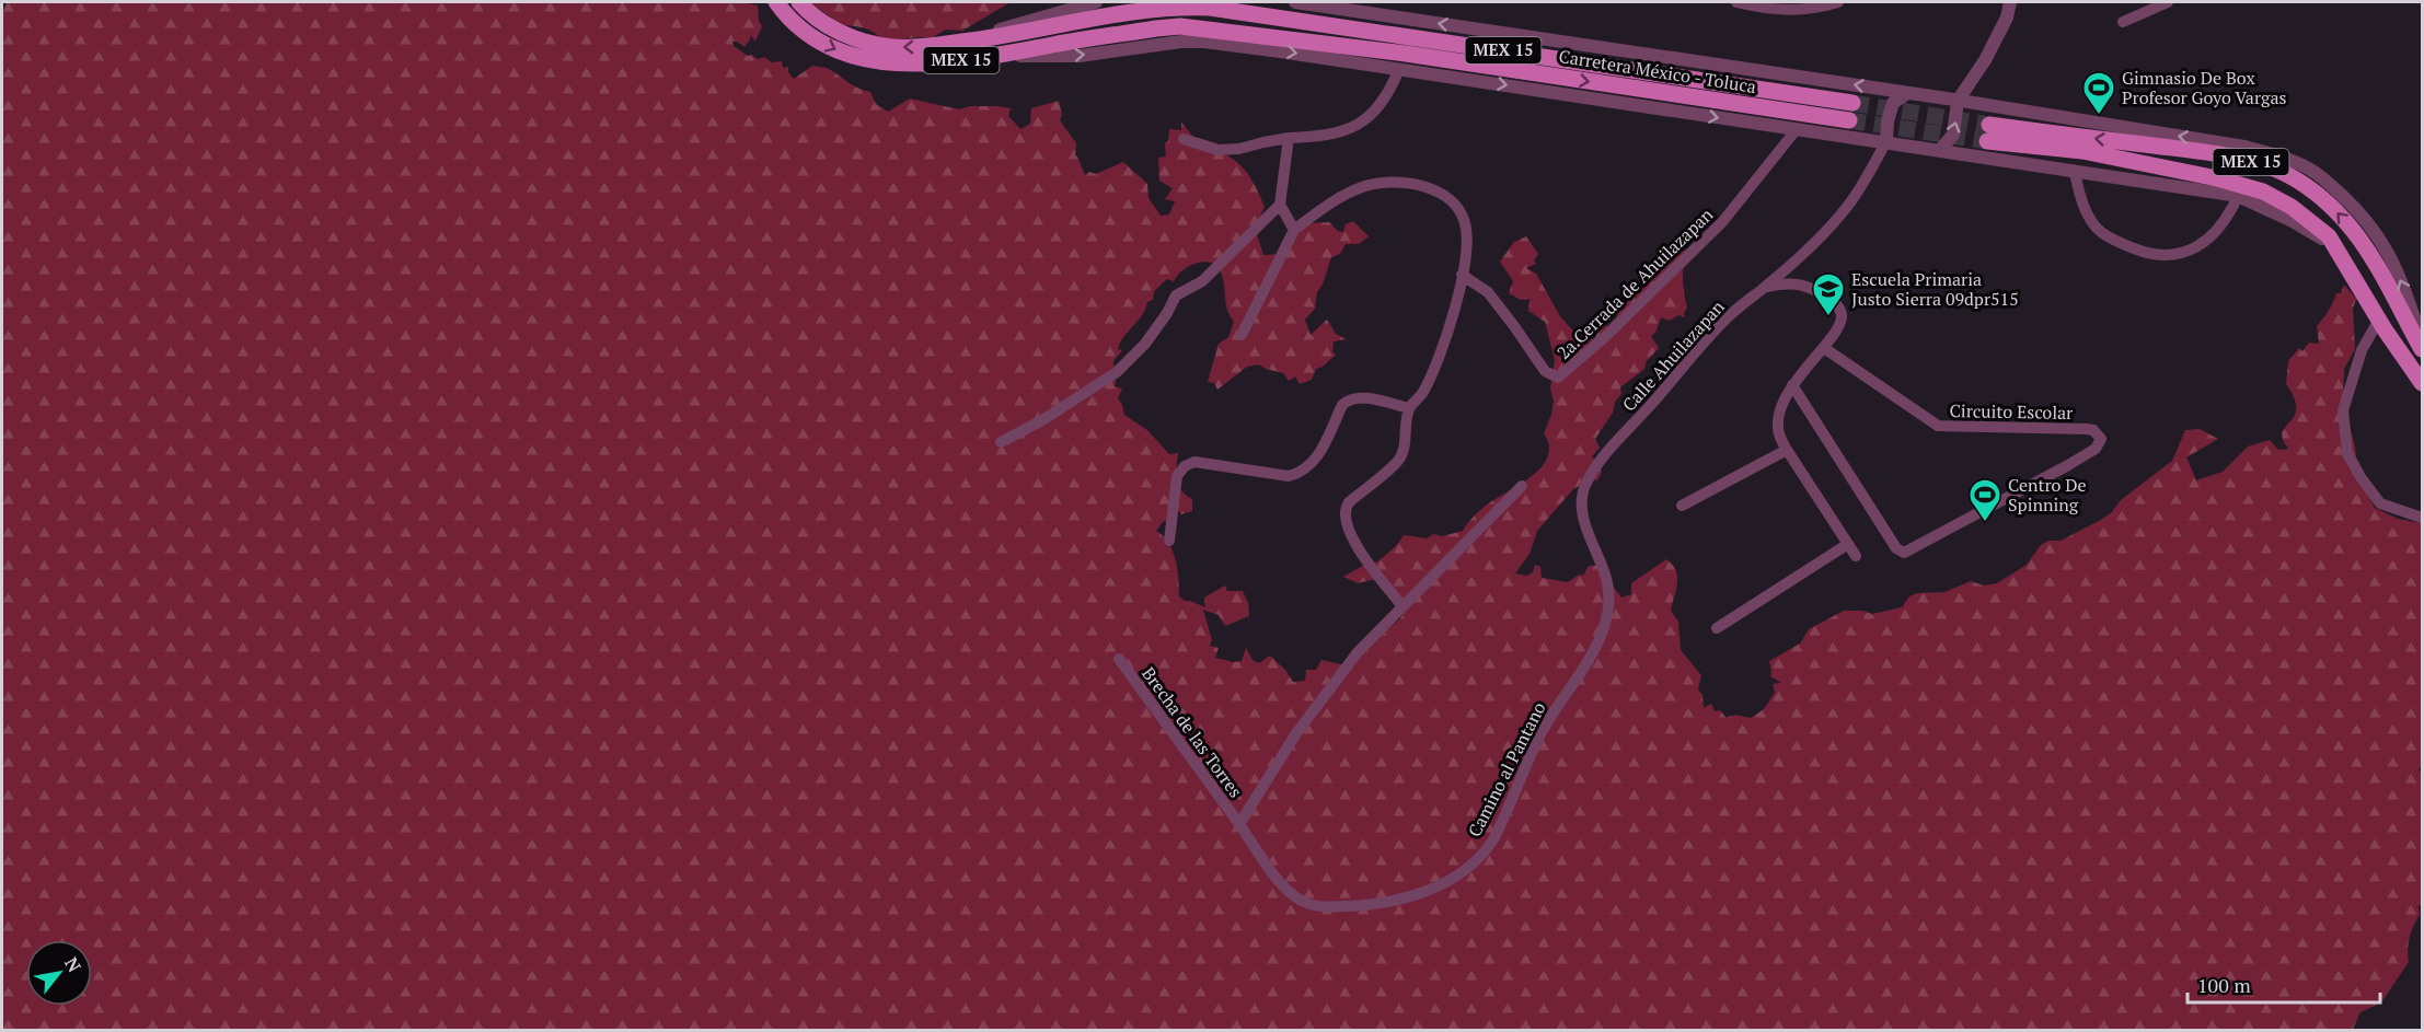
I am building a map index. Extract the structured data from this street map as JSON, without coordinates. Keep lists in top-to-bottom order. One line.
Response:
{"streets":{"main road":["MEX 15","Carretera México - Toluca"],"street":["2a.Cerrada de Ahuilazapan","Calle Ahuilazapan","Circuito Escolar","Brecha de las Torres","Camino al Pantano"]},"crossings":[["Calle Ahuilazapan","Camino al Pantano"],["Brecha de las Torres","Camino al Pantano"]],"places":{"sports":["Gimnasio De Box Profesor Goyo Vargas","Centro De Spinning"],"school or university":["Escuela Primaria Justo Sierra 09dpr515"]},"scale_bar":"100 m","north":"top right"}
